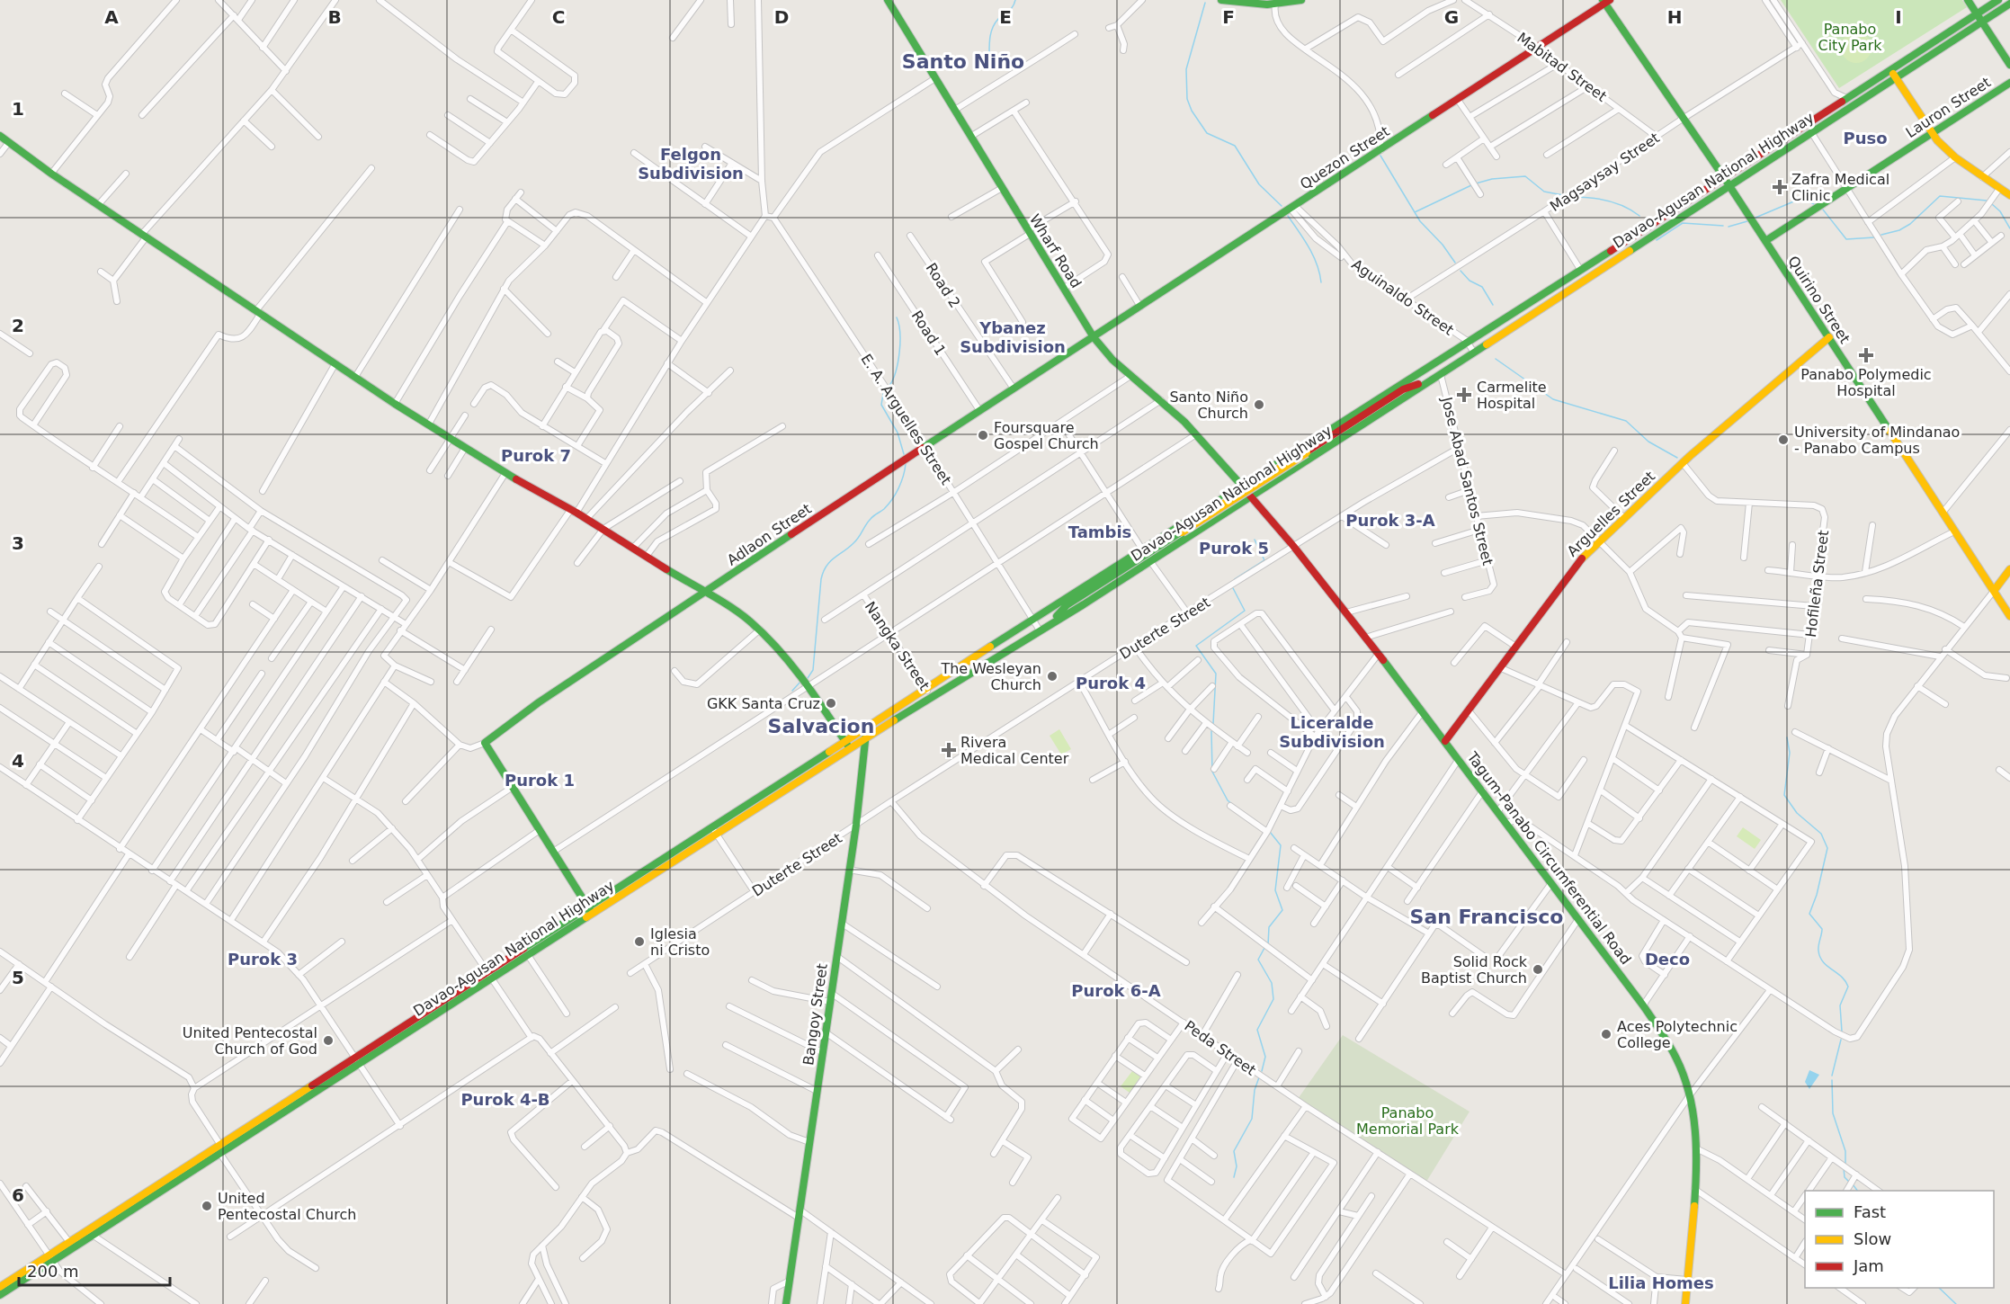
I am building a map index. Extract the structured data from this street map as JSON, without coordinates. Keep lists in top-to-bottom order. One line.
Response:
{"streets":{"main road":["Lauron Street","Quezon Street","Davao-Agusan National Highway","Wharf Road","Quirino Street","Arguelles Street","Adlaon Street","Tagum-Panabo Circumferential Road","Bangoy Street"],"street":["Mabitad Street","Magsaysay Street","Road 2","Aguinaldo Street","Road 1","E. A. Arguelles Street","Jose Abad Santos Street","Hofileña Street","Duterte Street","Nangka Street","Peda Street"]},"crossings":[["Mabitad Street","Quezon Street"],["Mabitad Street","Magsaysay Street"],["Lauron Street","Quirino Street"],["Quezon Street","Wharf Road"],["Quezon Street","Aguinaldo Street"],["Quezon Street","Quirino Street"],["Quezon Street","Adlaon Street"],["Magsaysay Street","Aguinaldo Street"],["Magsaysay Street","Quirino Street"],["Davao-Agusan National Highway","Wharf Road"],["Davao-Agusan National Highway","Aguinaldo Street"],["Davao-Agusan National Highway","Quirino Street"],["Davao-Agusan National Highway","E. A. Arguelles Street"],["Davao-Agusan National Highway","Jose Abad Santos Street"],["Davao-Agusan National Highway","Nangka Street"],["Davao-Agusan National Highway","Tagum-Panabo Circumferential Road"],["Davao-Agusan National Highway","Bangoy Street"],["Wharf Road","Adlaon Street"],["Wharf Road","Tagum-Panabo Circumferential Road"],["Road 2","Adlaon Street"],["Quirino Street","Arguelles Street"],["Road 1","Adlaon Street"],["E. A. Arguelles Street","Adlaon Street"],["Jose Abad Santos Street","Duterte Street"],["Arguelles Street","Hofileña Street"],["Arguelles Street","Tagum-Panabo Circumferential Road"],["Duterte Street","Tagum-Panabo Circumferential Road"],["Duterte Street","Bangoy Street"],["Duterte Street","Peda Street"]],"districts":["Santo Niño","Puso","Felgon Subdivision","Ybanez Subdivision","Purok 7","Purok 3-A","Tambis","Purok 5","Purok 4","Liceralde Subdivision","Salvacion","Purok 1","San Francisco","Purok 3","Deco","Purok 6-A","Purok 4-B","Lilia Homes"],"parks":["Panabo City Park","Panabo Memorial Park"],"places":{"health":["Zafra Medical Clinic","Panabo Polymedic Hospital","Carmelite Hospital","Rivera Medical Center"],"other":["Santo Niño Church","Foursquare Gospel Church","University of Mindanao - Panabo Campus","The Wesleyan Church","GKK Santa Cruz","Iglesia ni Cristo","Solid Rock Baptist Church","Aces Polytechnic College","United Pentecostal Church of God","United Pentecostal Church"]},"legend":["Fast","Slow","Jam"],"scale_bar":"200 m","grid":{"columns":["A","B","C","D","E","F","G","H","I"],"rows":["1","2","3","4","5","6"]}}
